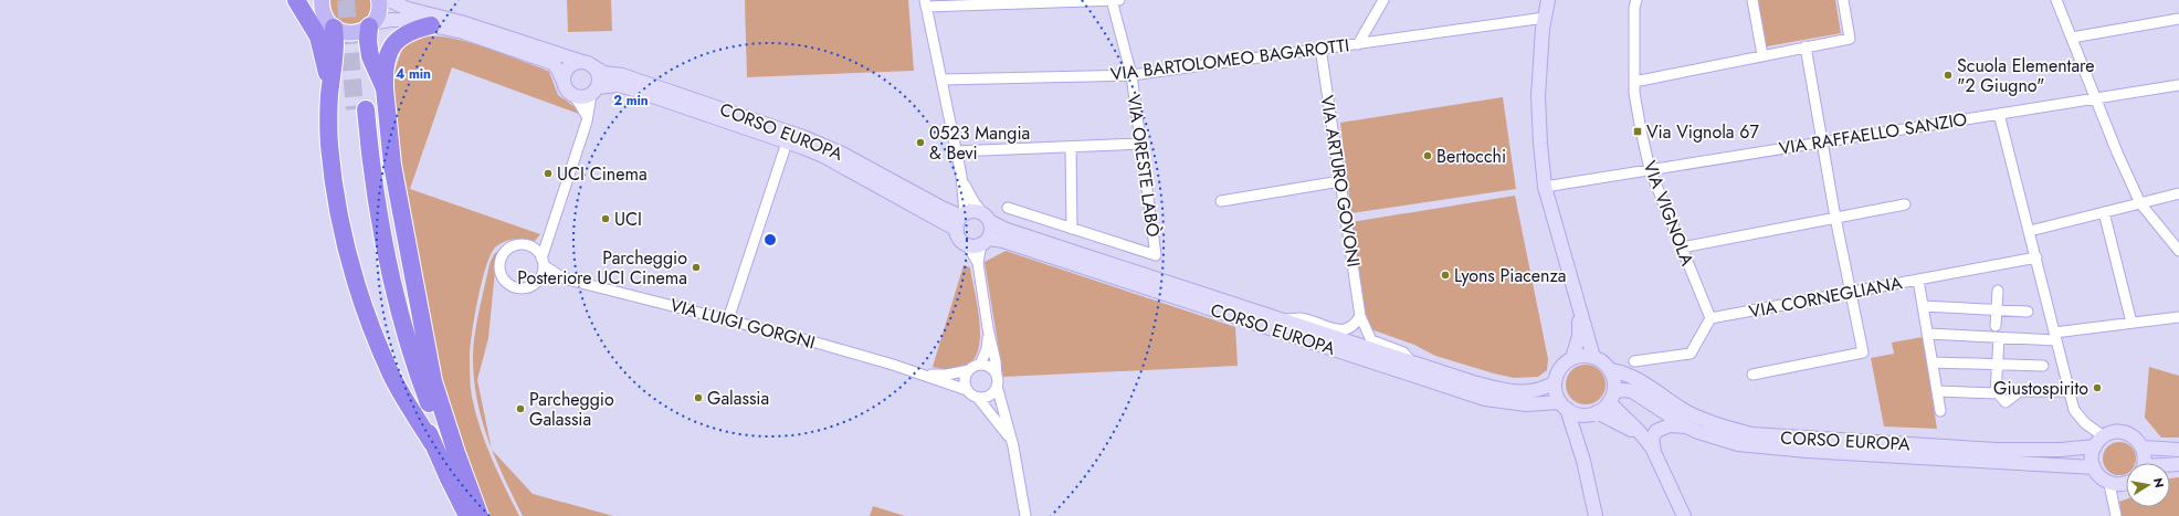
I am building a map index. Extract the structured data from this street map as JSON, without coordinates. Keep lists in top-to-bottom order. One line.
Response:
{"streets":{"main road":["CORSO EUROPA"],"street":["VIA BARTOLOMEO BAGAROTTI","VIA RAFFAELLO SANZIO","VIA ORESTE LABÒ","VIA ARTURO GOVONI","VIA VIGNOLA","VIA CORNEGLIANA","VIA LUIGI GORGNI"]},"crossings":[["VIA BARTOLOMEO BAGAROTTI","VIA ORESTE LABÒ"],["VIA BARTOLOMEO BAGAROTTI","VIA ARTURO GOVONI"],["CORSO EUROPA","VIA ARTURO GOVONI"],["VIA RAFFAELLO SANZIO","VIA VIGNOLA"],["VIA VIGNOLA","VIA CORNEGLIANA"]],"places":{"other":["Scuola Elementare \"2 Giugno\"","0523 Mangia & Bevi","Bertocchi","UCI Cinema","UCI","Parcheggio Posteriore UCI Cinema","Lyons Piacenza","Giustospirito","Galassia","Parcheggio Galassia"],"transit":["Via Vignola 67"]},"north":"right","rings":["4 min","2 min"]}
